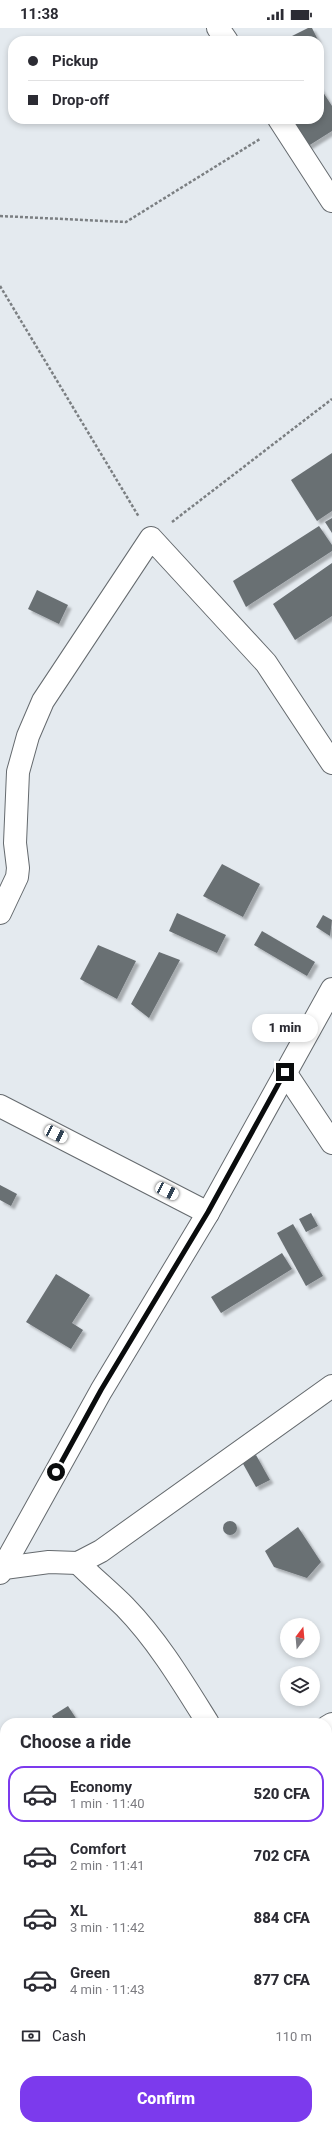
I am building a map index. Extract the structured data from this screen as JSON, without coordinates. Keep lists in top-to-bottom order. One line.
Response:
{"north":"top","page":{"status":"11:38","banner":["Pickup","Drop-off"],"bubble":"1 min","heading":"Choose a ride","list":[{"name":"Economy","note":"1 min · 11:40","value":"520 CFA"},{"name":"Comfort","note":"2 min · 11:41","value":"702 CFA"},{"name":"XL","note":"3 min · 11:42","value":"884 CFA"},{"name":"Green","note":"4 min · 11:43","value":"877 CFA"}],"pay":["Cash","110 m"],"buttons":"Confirm"}}
